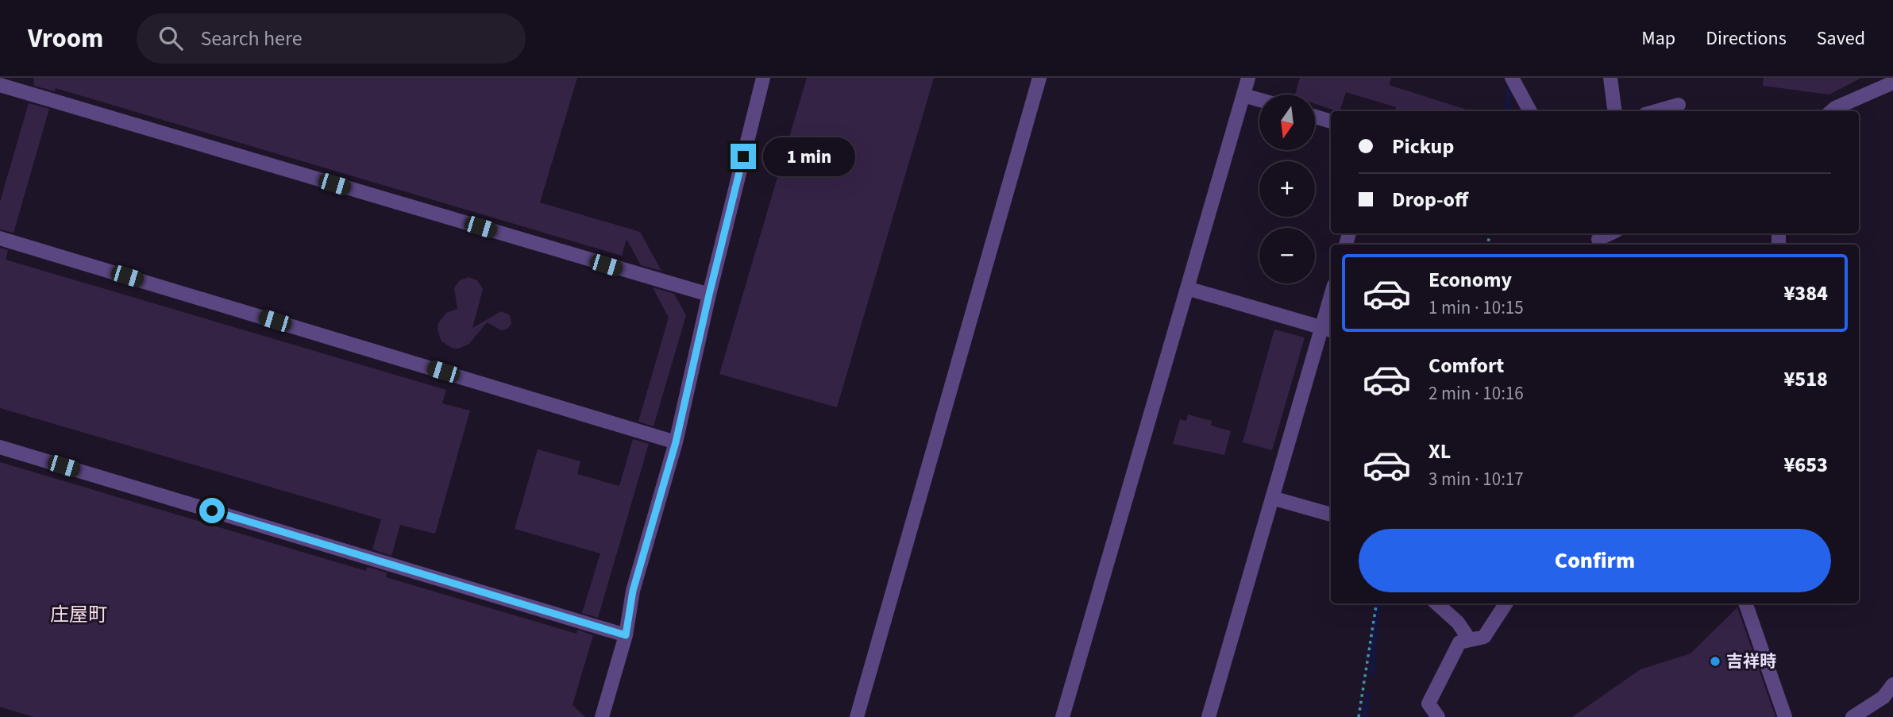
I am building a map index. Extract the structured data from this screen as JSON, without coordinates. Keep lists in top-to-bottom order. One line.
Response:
{"districts":["庄屋町"],"places":["吉祥時"],"north":"bottom","page":{"header":"Vroom","search":"Search here","nav":["Map","Directions","Saved"],"map_buttons":["+","−"],"banner":["Pickup","Drop-off"],"bubble":"1 min","list":[{"name":"Economy","note":"1 min · 10:15","value":"¥384"},{"name":"Comfort","note":"2 min · 10:16","value":"¥518"},{"name":"XL","note":"3 min · 10:17","value":"¥653"}],"buttons":"Confirm"}}
